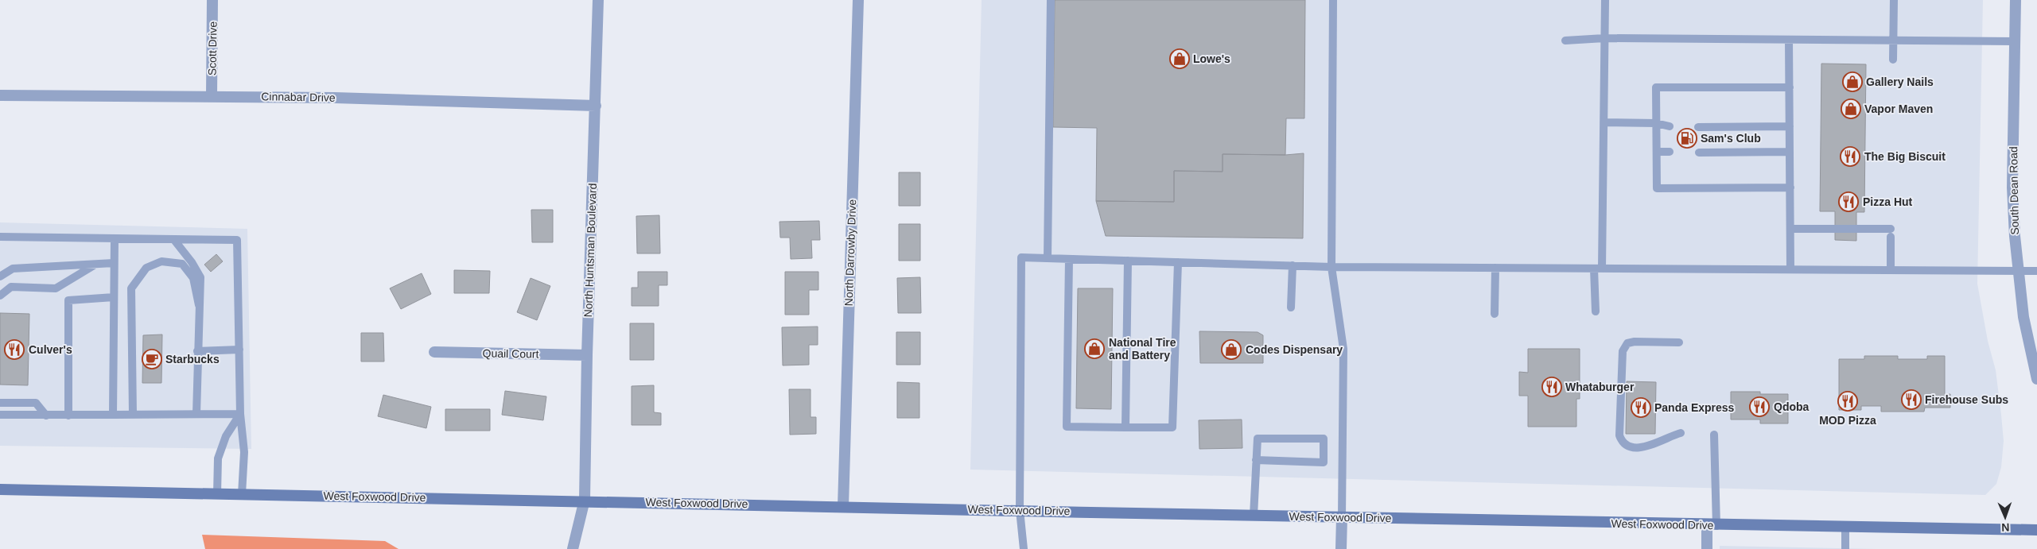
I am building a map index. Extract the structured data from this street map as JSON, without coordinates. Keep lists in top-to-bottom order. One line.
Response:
{"streets":{"main road":["West Foxwood Drive"],"street":["Scott Drive","Cinnabar Drive","South Dean Road","North Huntsman Boulevard","North Darrowby Drive","Quail Court"]},"crossings":[["Scott Drive","Cinnabar Drive"],["Cinnabar Drive","North Huntsman Boulevard"],["North Huntsman Boulevard","Quail Court"],["North Huntsman Boulevard","West Foxwood Drive"],["North Darrowby Drive","West Foxwood Drive"]],"places":{"shop":["Lowe's","Gallery Nails","Vapor Maven","National Tire and Battery","Codes Dispensary"],"fuel station":["Sam's Club"],"restaurant":["The Big Biscuit","Pizza Hut","Culver's","Whataburger","Firehouse Subs","MOD Pizza","Qdoba","Panda Express"],"cafe":["Starbucks"]},"north":"bottom"}
